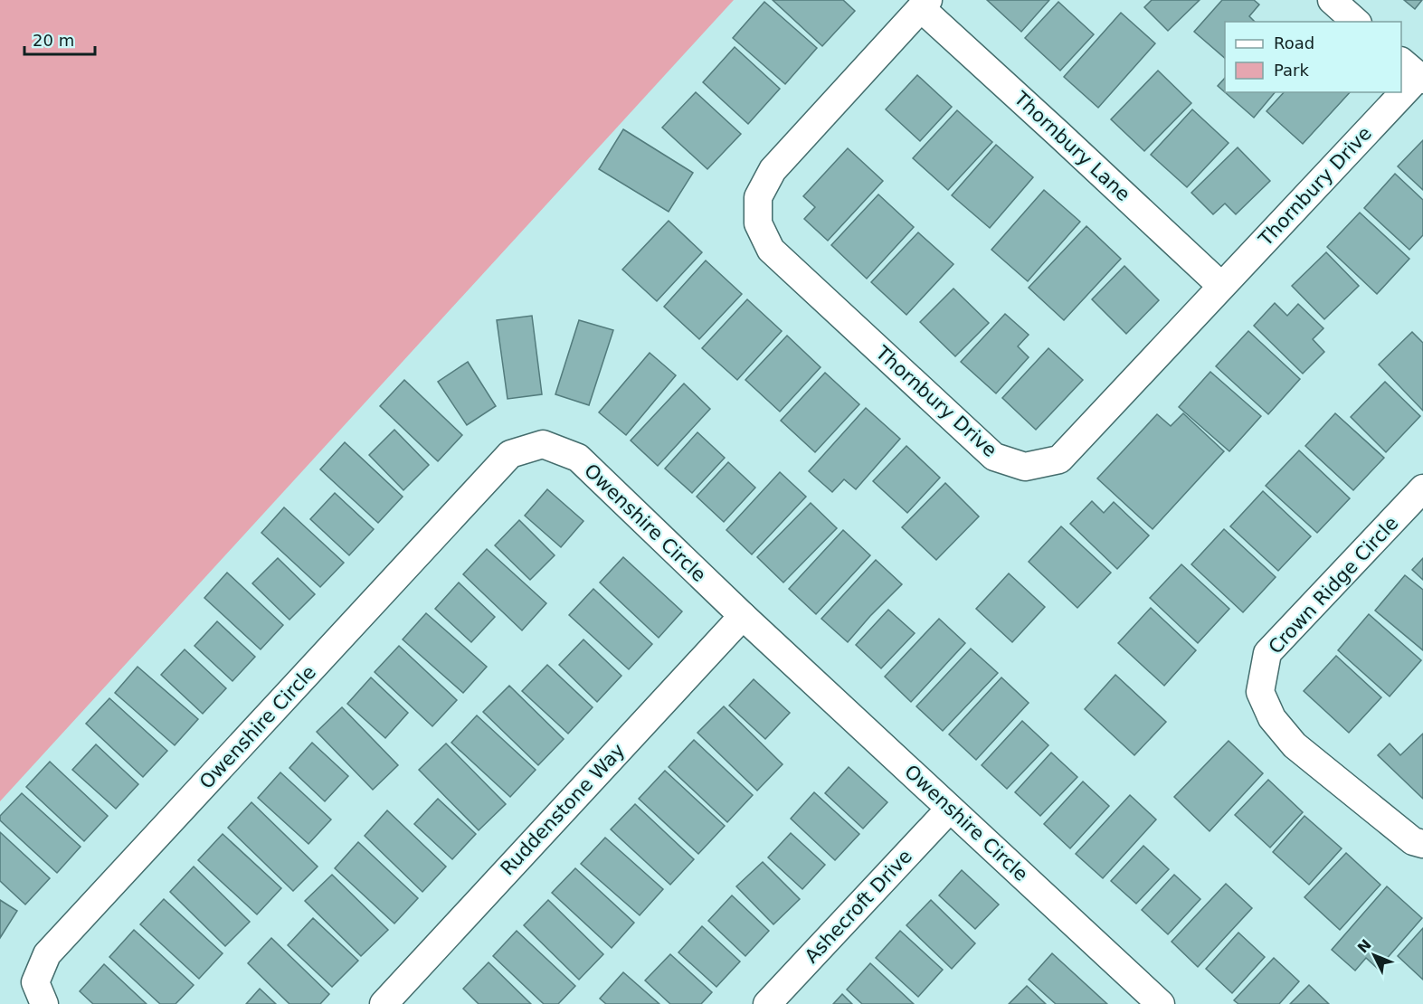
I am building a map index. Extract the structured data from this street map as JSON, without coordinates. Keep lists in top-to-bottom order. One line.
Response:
{"streets":{"street":["Thornbury Lane","Thornbury Drive","Owenshire Circle","Crown Ridge Circle","Ruddenstone Way","Ashecroft Drive"]},"crossings":[["Thornbury Lane","Thornbury Drive"],["Owenshire Circle","Ruddenstone Way"],["Owenshire Circle","Ashecroft Drive"]],"legend":["Road","Park"],"scale_bar":"20 m","north":"top left"}
